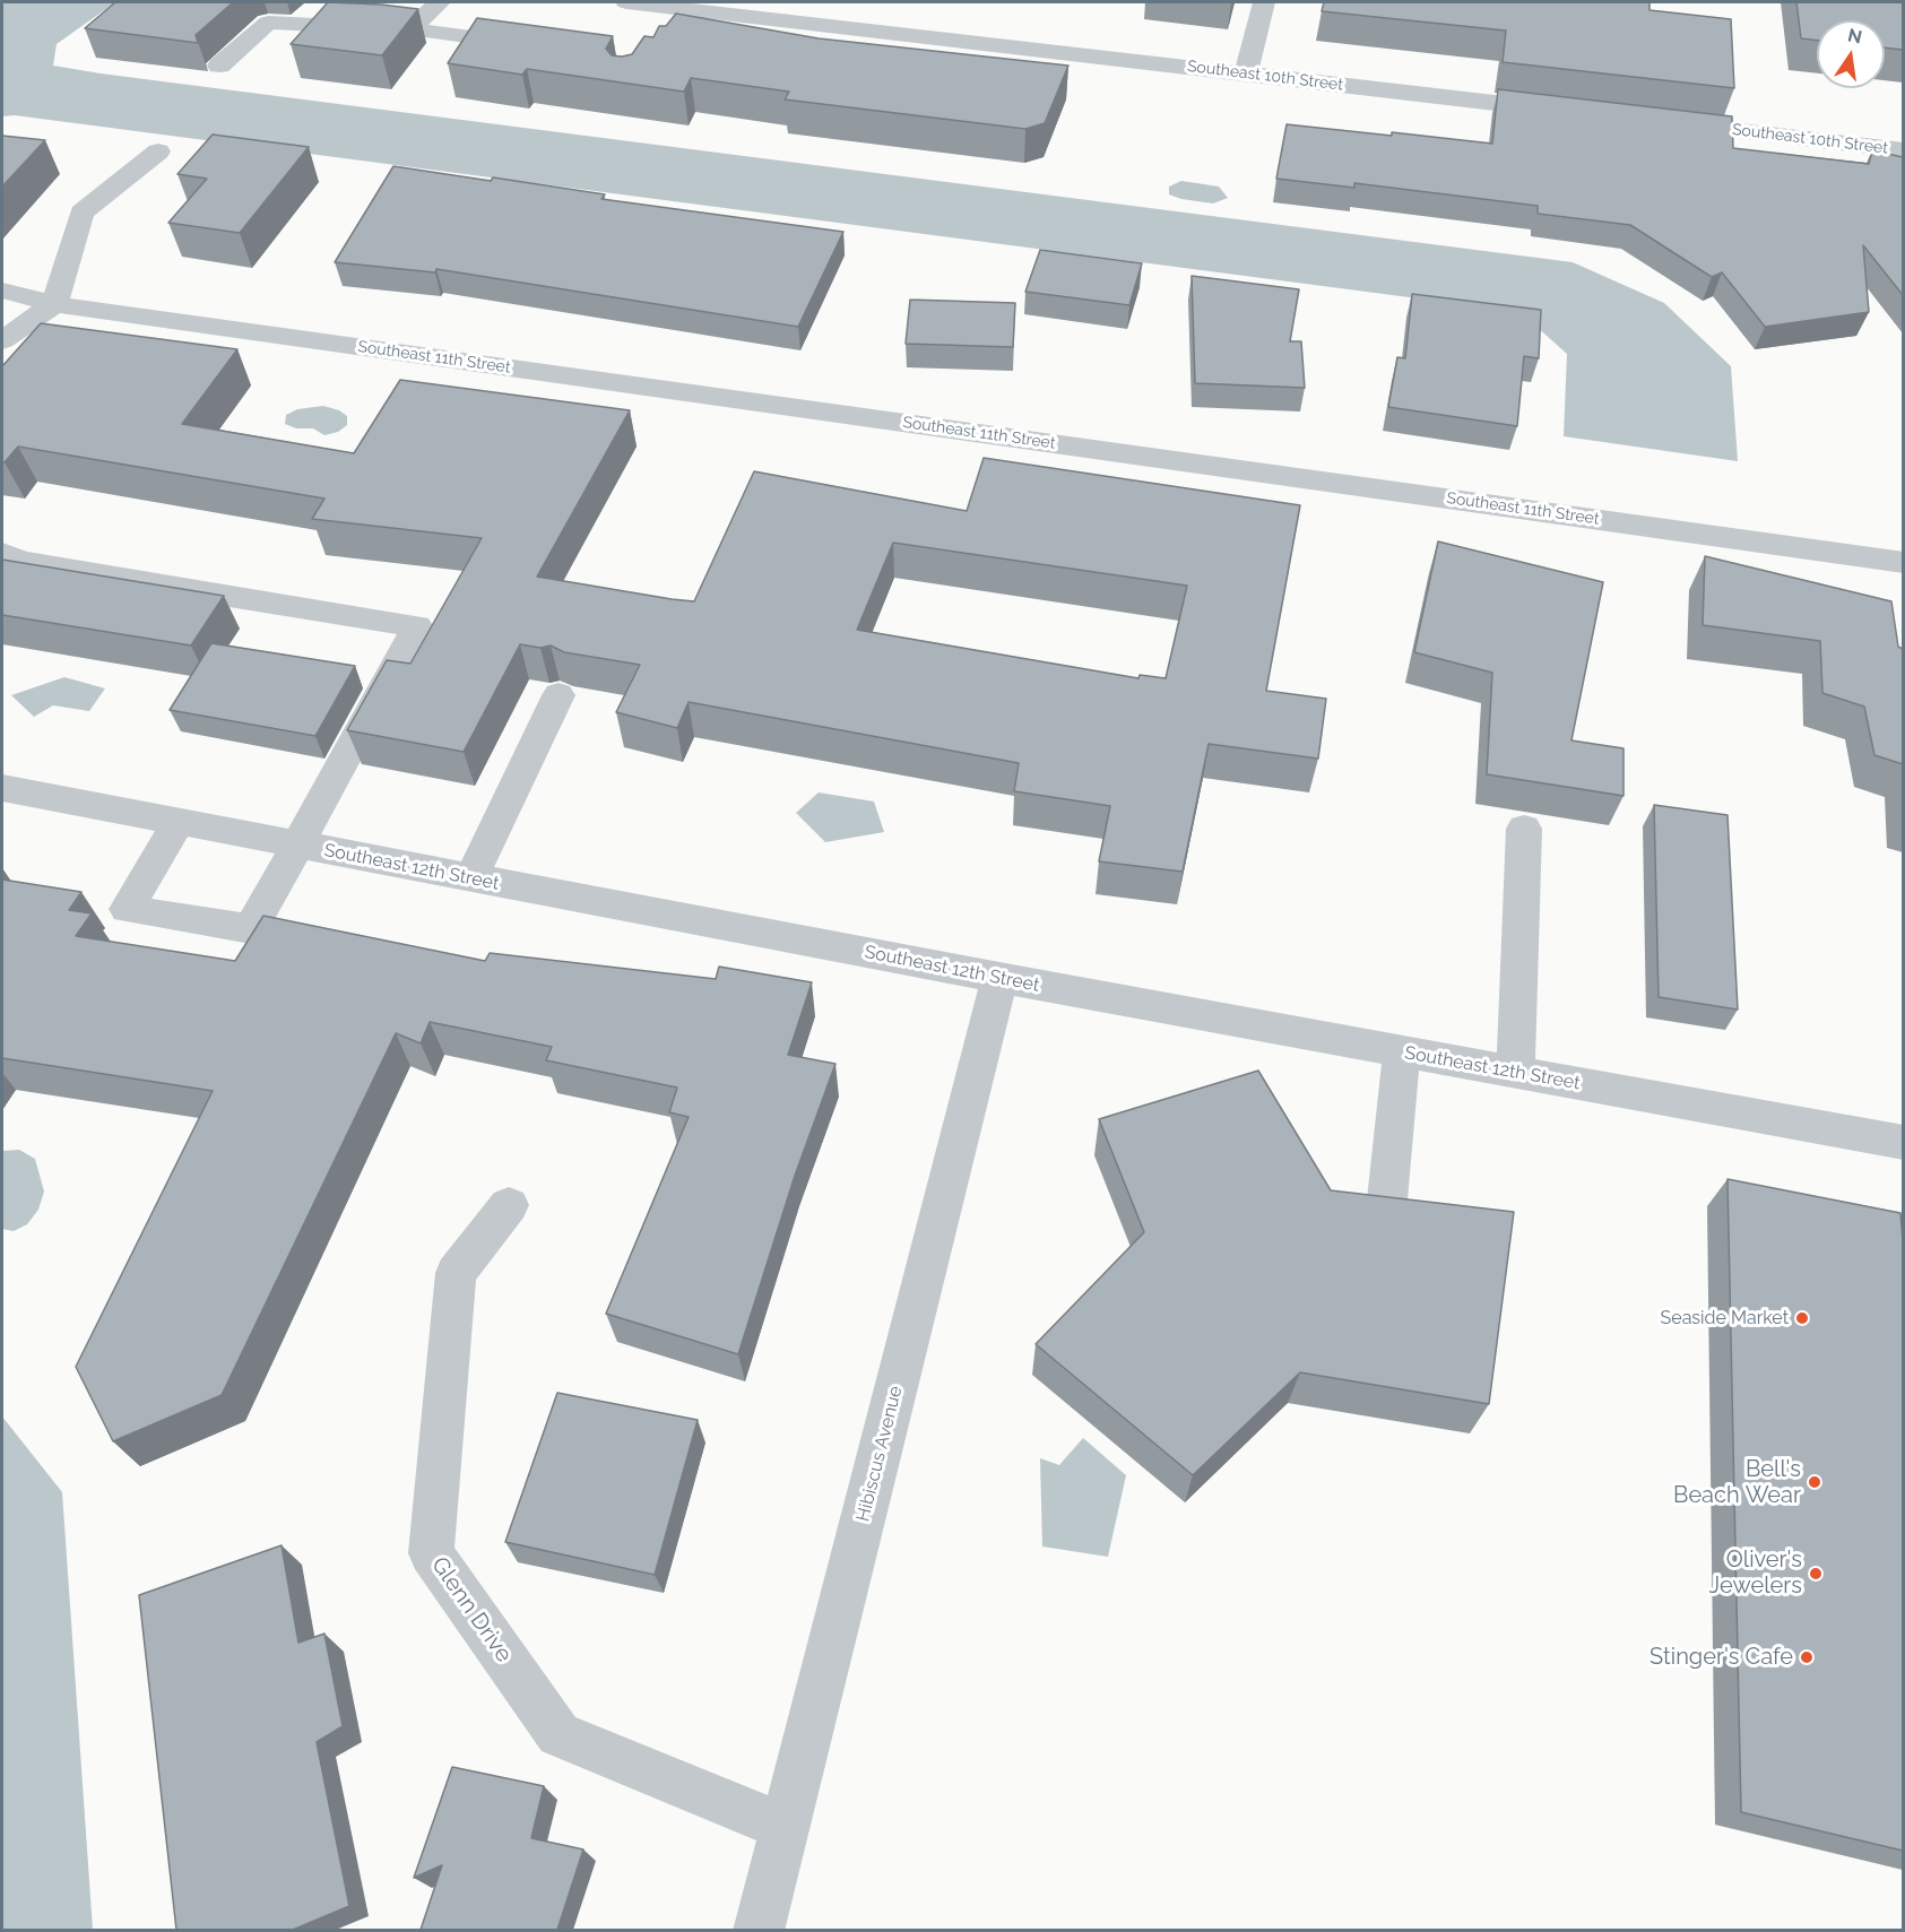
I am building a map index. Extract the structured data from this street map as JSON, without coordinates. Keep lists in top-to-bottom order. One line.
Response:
{"streets":{"street":["Southeast 10th Street","Southeast 11th Street","Southeast 12th Street","Hibiscus Avenue","Glenn Drive"]},"crossings":[["Southeast 12th Street","Hibiscus Avenue"],["Hibiscus Avenue","Glenn Drive"]],"places":["Seaside Market","Bell's Beach Wear","Oliver's Jewelers","Stinger's Cafe"],"north":"top"}
